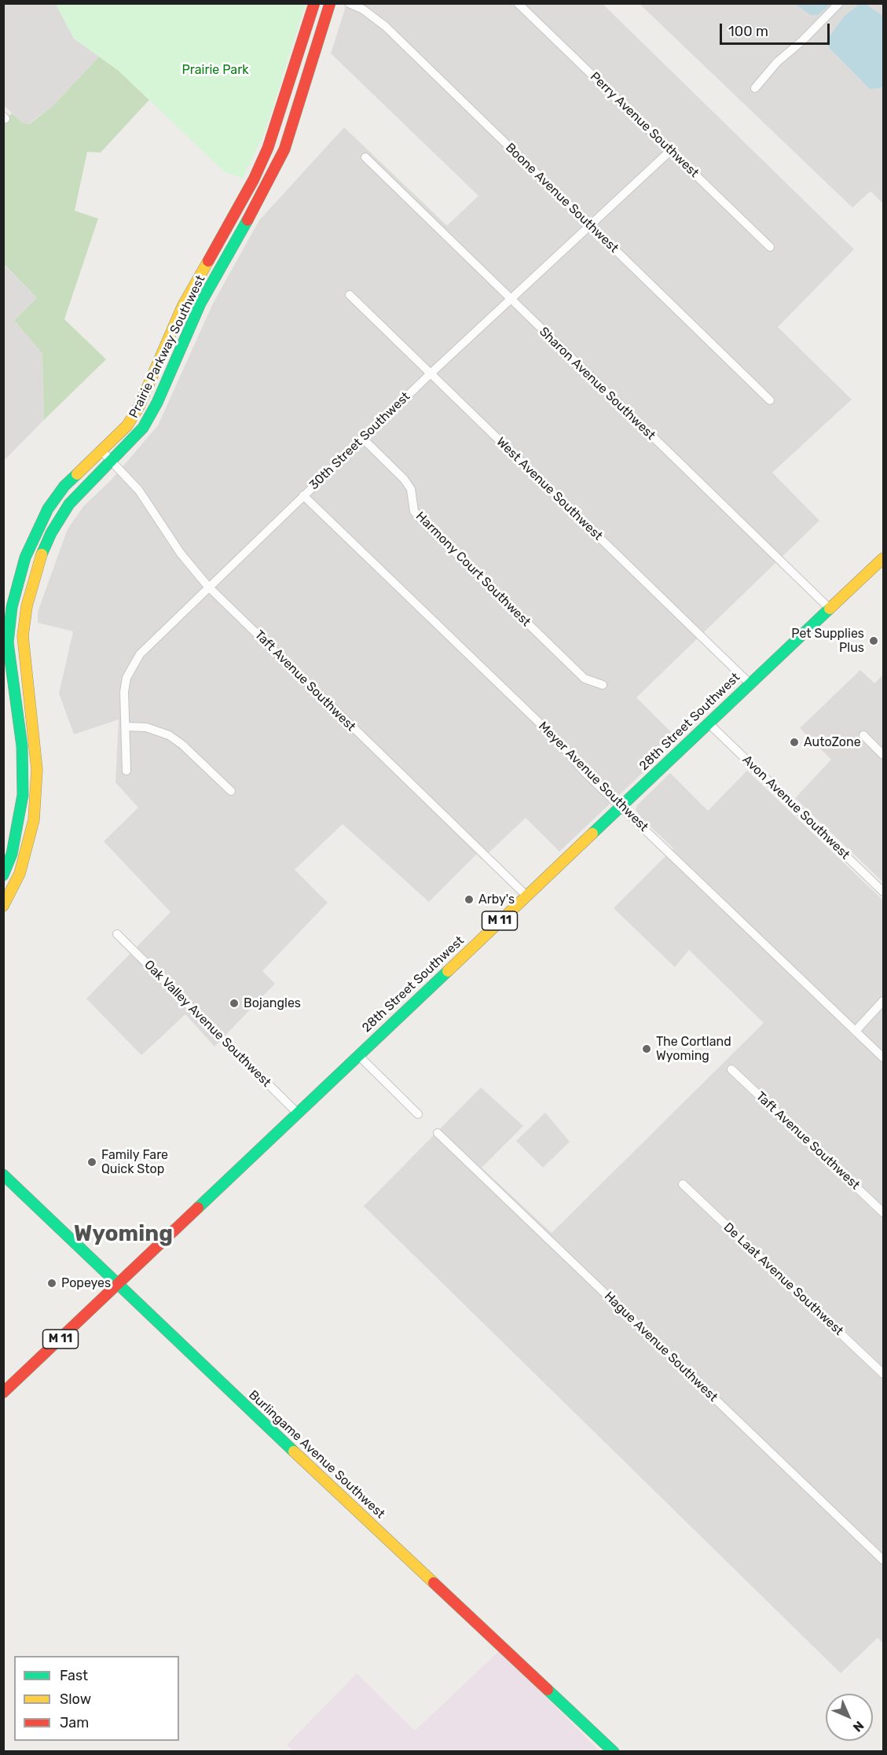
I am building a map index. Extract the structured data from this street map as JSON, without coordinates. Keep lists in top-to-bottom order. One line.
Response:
{"streets":{"street":["Perry Avenue Southwest","Boone Avenue Southwest","Prairie Parkway Southwest","Sharon Avenue Southwest","30th Street Southwest","West Avenue Southwest","Harmony Court Southwest","Taft Avenue Southwest","28th Street Southwest","Meyer Avenue Southwest","Avon Avenue Southwest","M 11","Oak Valley Avenue Southwest","De Laat Avenue Southwest","Hague Avenue Southwest","Burlingame Avenue Southwest"]},"crossings":[["Perry Avenue Southwest","30th Street Southwest"],["Boone Avenue Southwest","30th Street Southwest"],["Prairie Parkway Southwest","Taft Avenue Southwest"],["Sharon Avenue Southwest","30th Street Southwest"],["Sharon Avenue Southwest","28th Street Southwest"],["30th Street Southwest","West Avenue Southwest"],["30th Street Southwest","Harmony Court Southwest"],["30th Street Southwest","Taft Avenue Southwest"],["30th Street Southwest","Meyer Avenue Southwest"],["West Avenue Southwest","28th Street Southwest"],["Taft Avenue Southwest","28th Street Southwest"],["28th Street Southwest","Meyer Avenue Southwest"],["28th Street Southwest","Avon Avenue Southwest"],["28th Street Southwest","Oak Valley Avenue Southwest"],["28th Street Southwest","Burlingame Avenue Southwest"]],"districts":["Wyoming"],"parks":["Prairie Park"],"places":["Pet Supplies Plus","AutoZone","Arby's","Bojangles","The Cortland Wyoming","Family Fare Quick Stop","Popeyes"],"legend":["Fast","Slow","Jam"],"scale_bar":"100 m","north":"bottom right"}
